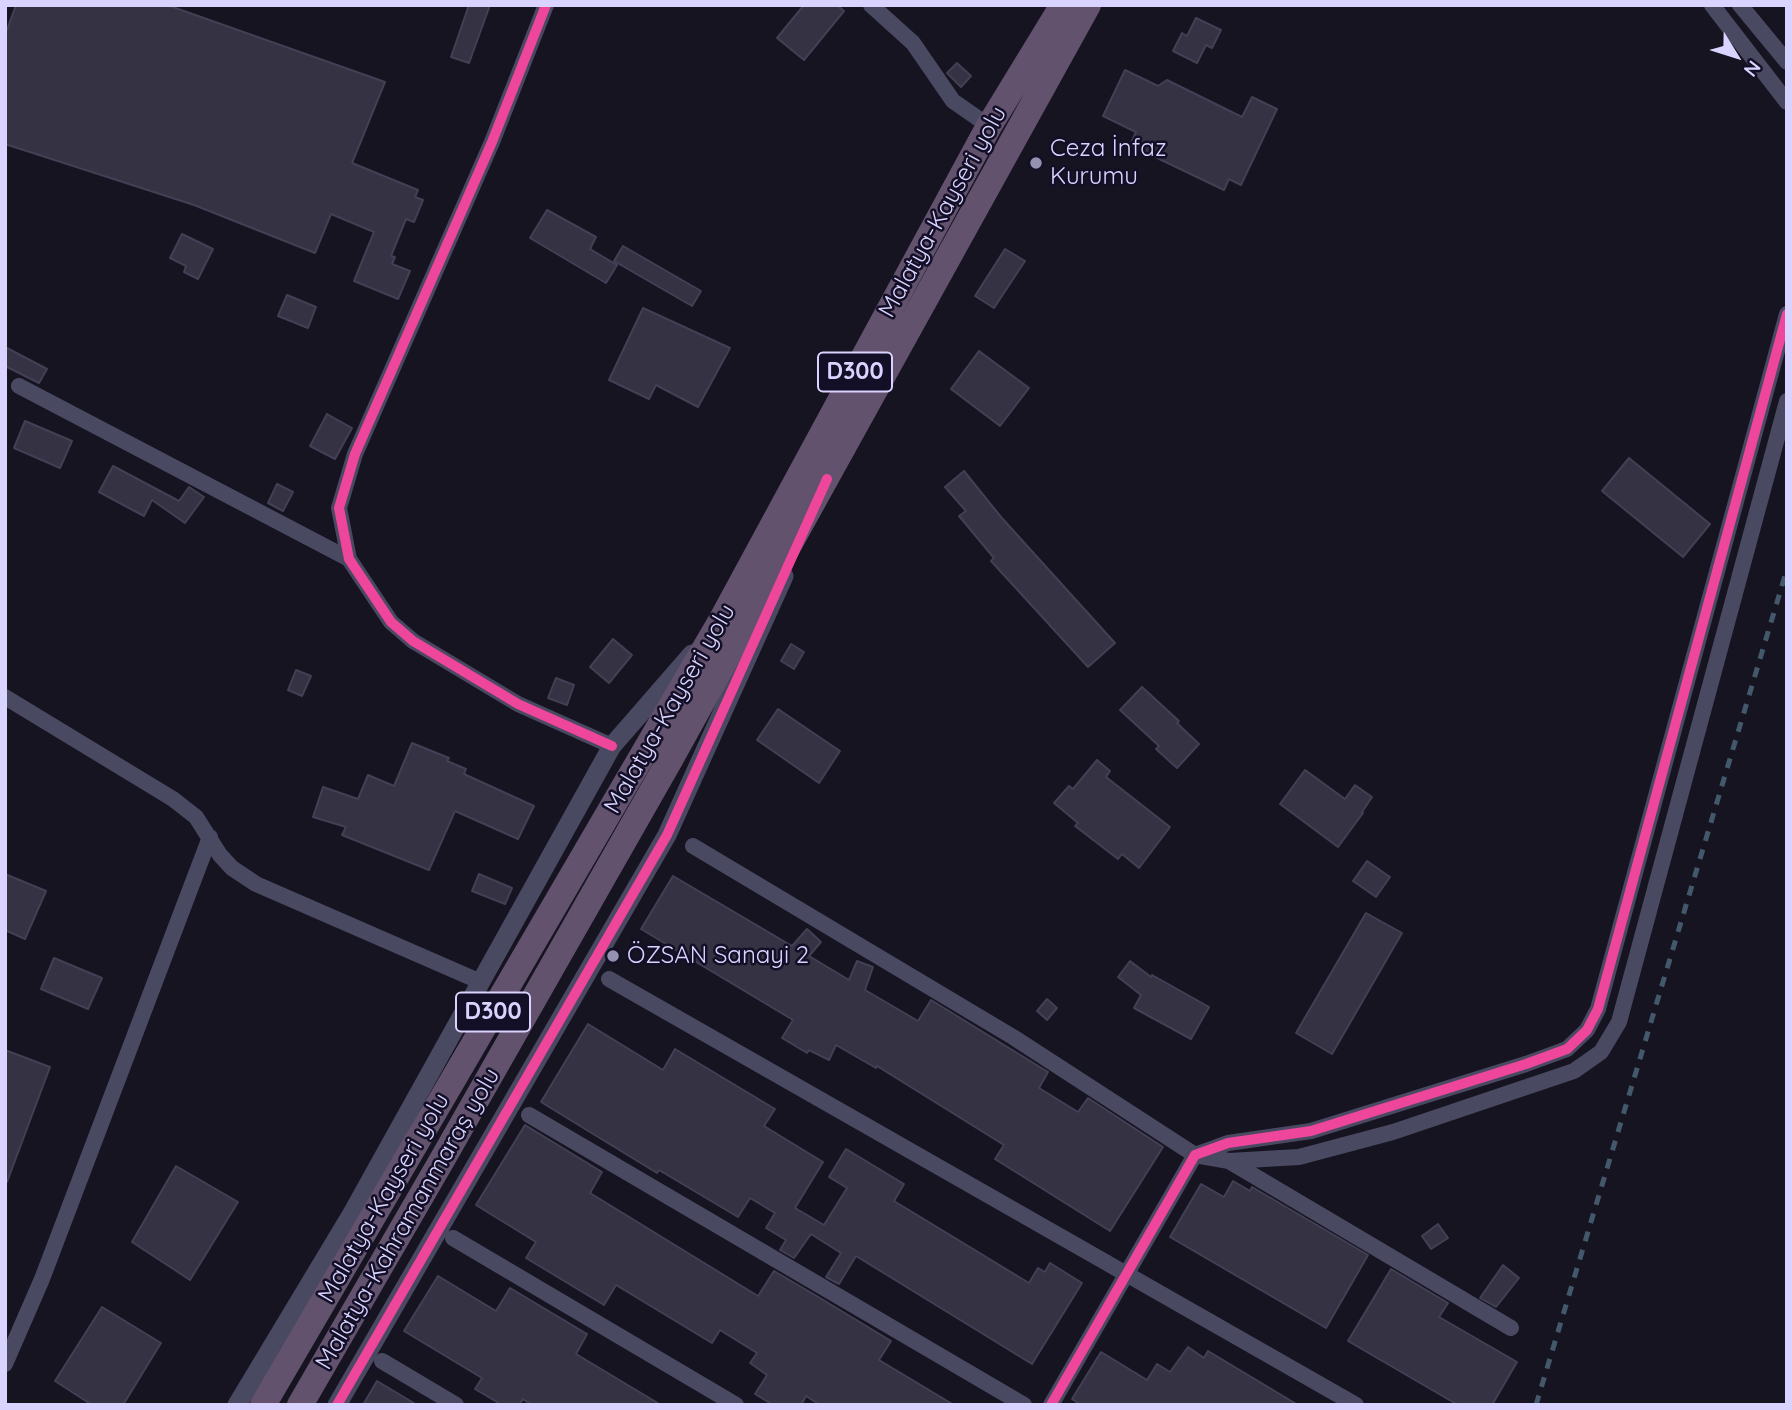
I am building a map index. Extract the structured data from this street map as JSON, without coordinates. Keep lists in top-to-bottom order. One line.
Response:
{"streets":{"highway":["Malatya-Kayseri yolu","D300","Malatya-Kahramanmaraş yolu"]},"crossings":[["Malatya-Kayseri yolu","Malatya-Kahramanmaraş yolu"]],"places":["Ceza İnfaz Kurumu","ÖZSAN Sanayi 2"],"north":"bottom right"}
